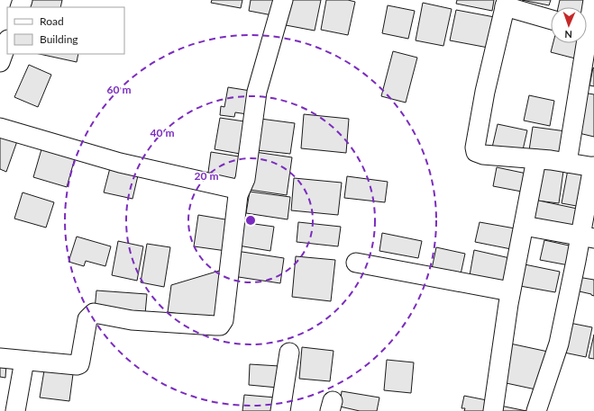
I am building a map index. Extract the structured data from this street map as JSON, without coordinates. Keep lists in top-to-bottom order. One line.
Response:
{"legend":["Road","Building"],"north":"bottom","rings":["60 m","40 m","20 m"]}
